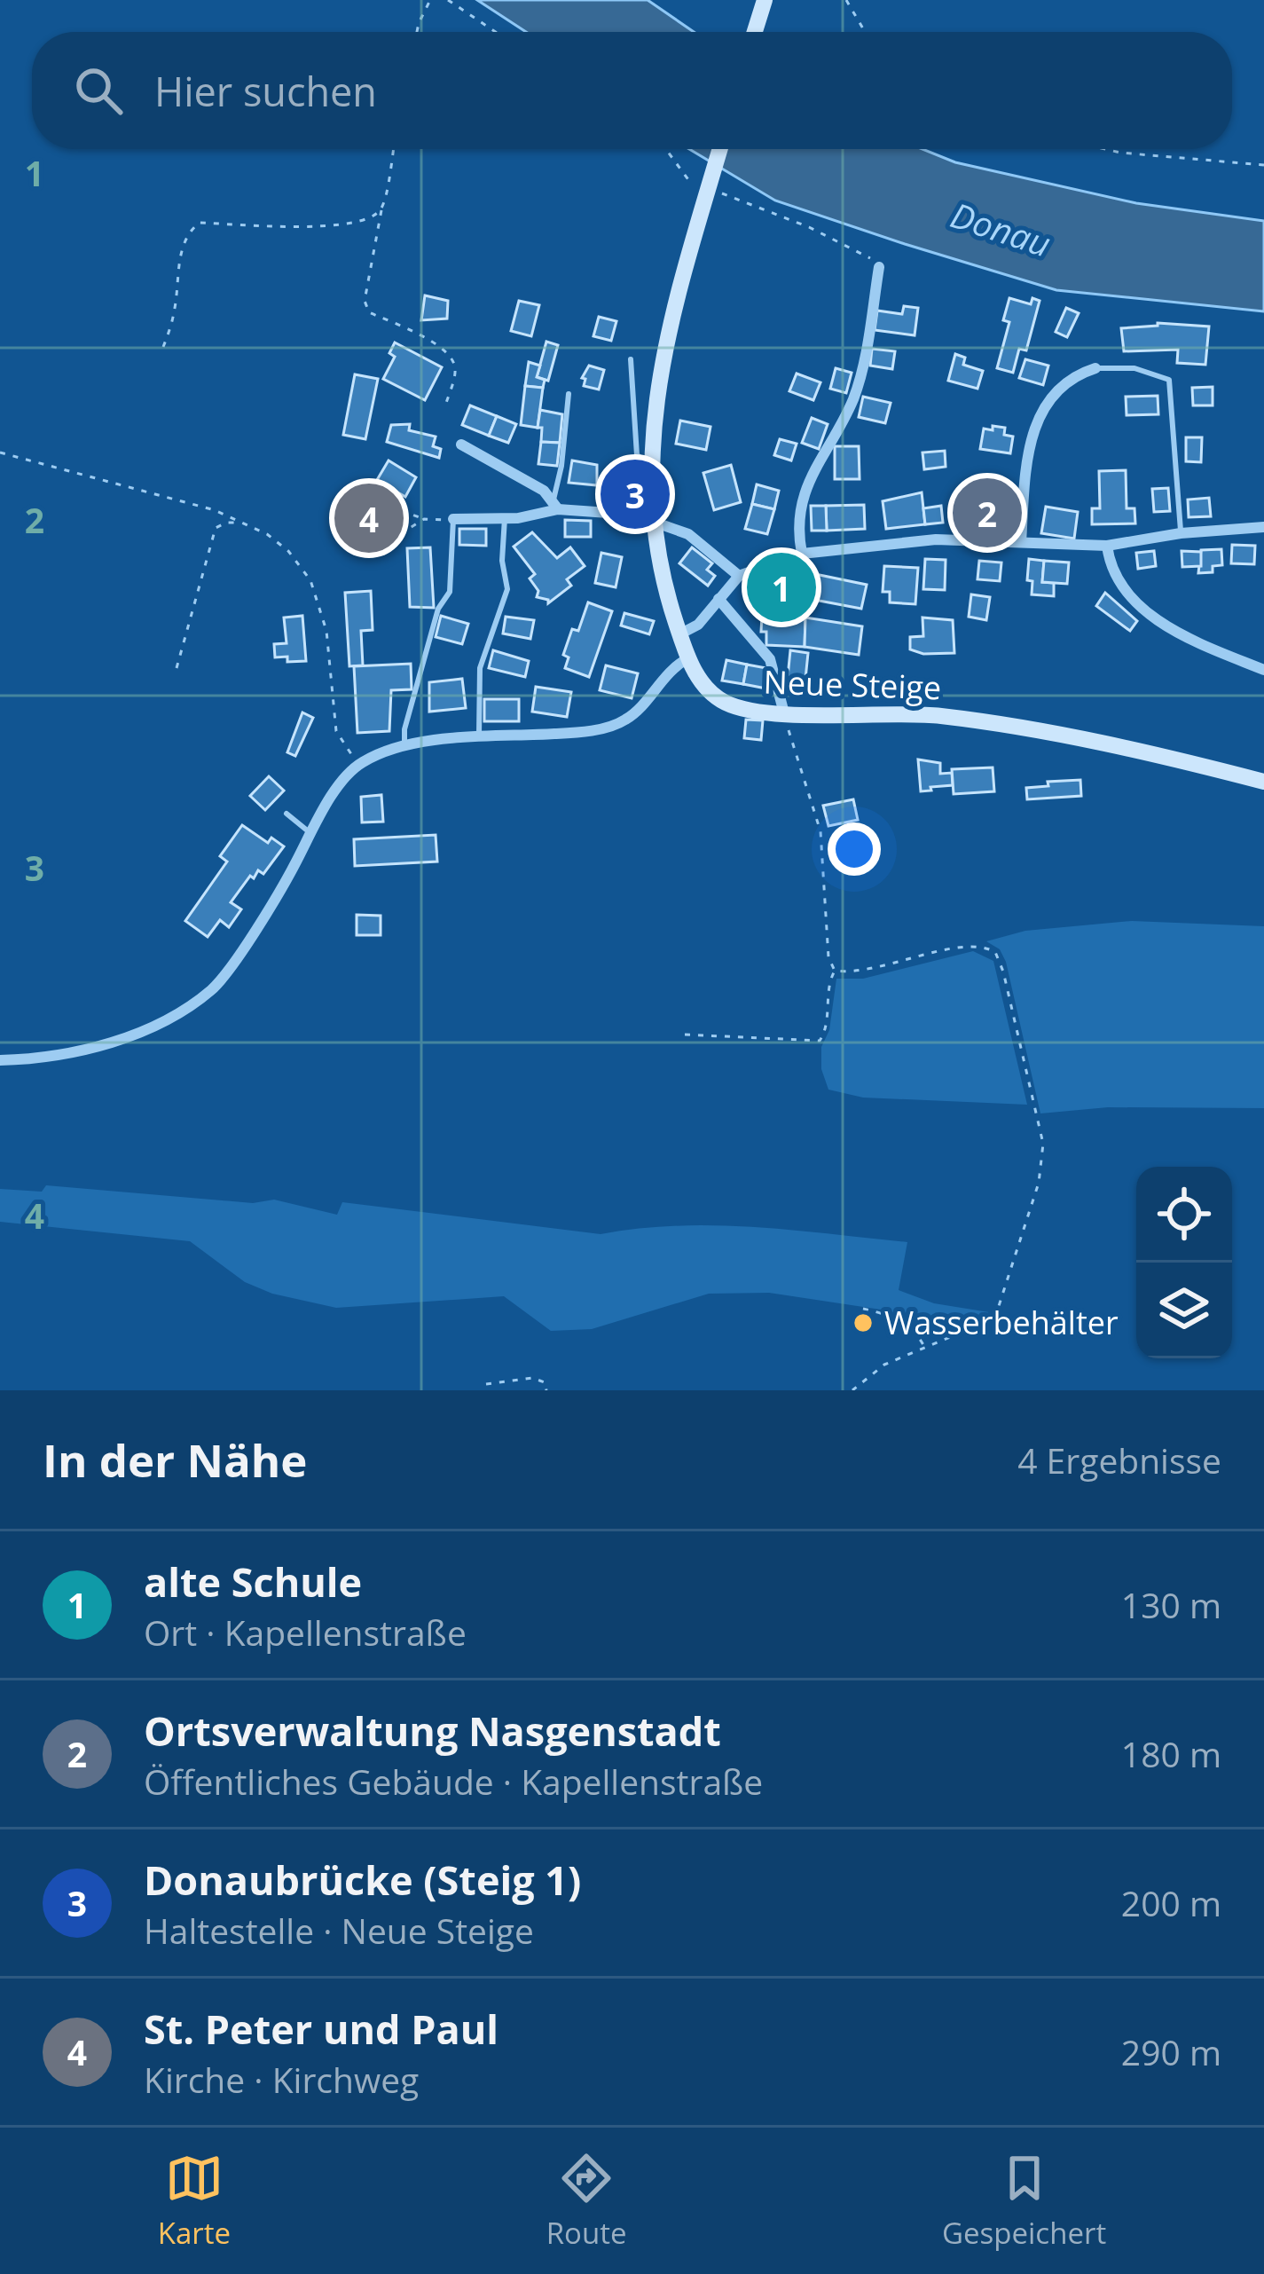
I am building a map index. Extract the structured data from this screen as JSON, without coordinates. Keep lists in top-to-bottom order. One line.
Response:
{"streets":{"main road":["Neue Steige"]},"water":["Donau"],"places":["Wasserbehälter"],"page":{"search":"Hier suchen","pins":["3","2","4","1"],"heading":["In der Nähe","4 Ergebnisse"],"list":[{"mark":"1","name":"alte Schule","note":"Ort · Kapellenstraße","value":"130 m"},{"mark":"2","name":"Ortsverwaltung Nasgenstadt","note":"Öffentliches Gebäude · Kapellenstraße","value":"180 m"},{"mark":"3","name":"Donaubrücke (Steig 1)","note":"Haltestelle · Neue Steige","value":"200 m"},{"mark":"4","name":"St. Peter und Paul","note":"Kirche · Kirchweg","value":"290 m"}],"nav":["Karte","Route","Gespeichert"]},"grid":{"rows":["1","2","3","4"]}}
